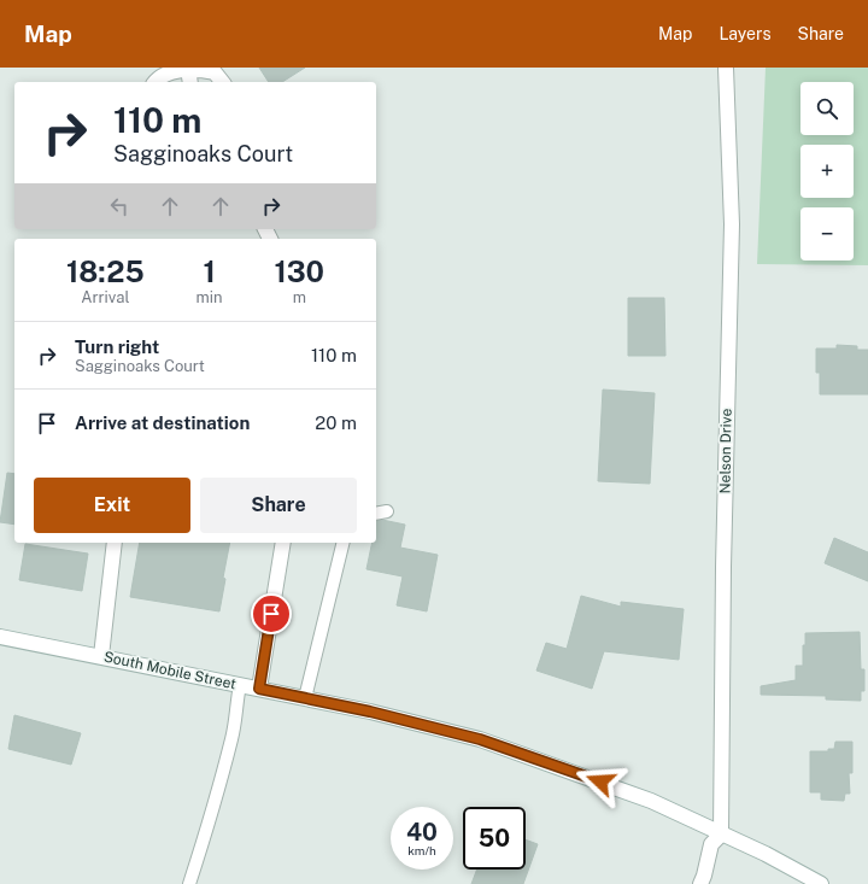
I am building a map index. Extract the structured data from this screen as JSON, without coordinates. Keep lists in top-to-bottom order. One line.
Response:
{"streets":{"street":["Nelson Drive","South Mobile Street"]},"crossings":[["Nelson Drive","South Mobile Street"]],"page":{"header":"Map","nav":["Map","Layers","Share"],"map_buttons":["+","−"],"turn":["110 m","Sagginoaks Court"],"eta":["18:25","Arrival","1","min","130","m"],"list":[{"name":"Turn right","note":"Sagginoaks Court","value":"110 m"},{"name":"Arrive at destination","value":"20 m"}],"buttons":["Exit","Share"],"speed":"40 km/h","limit":"50"}}
